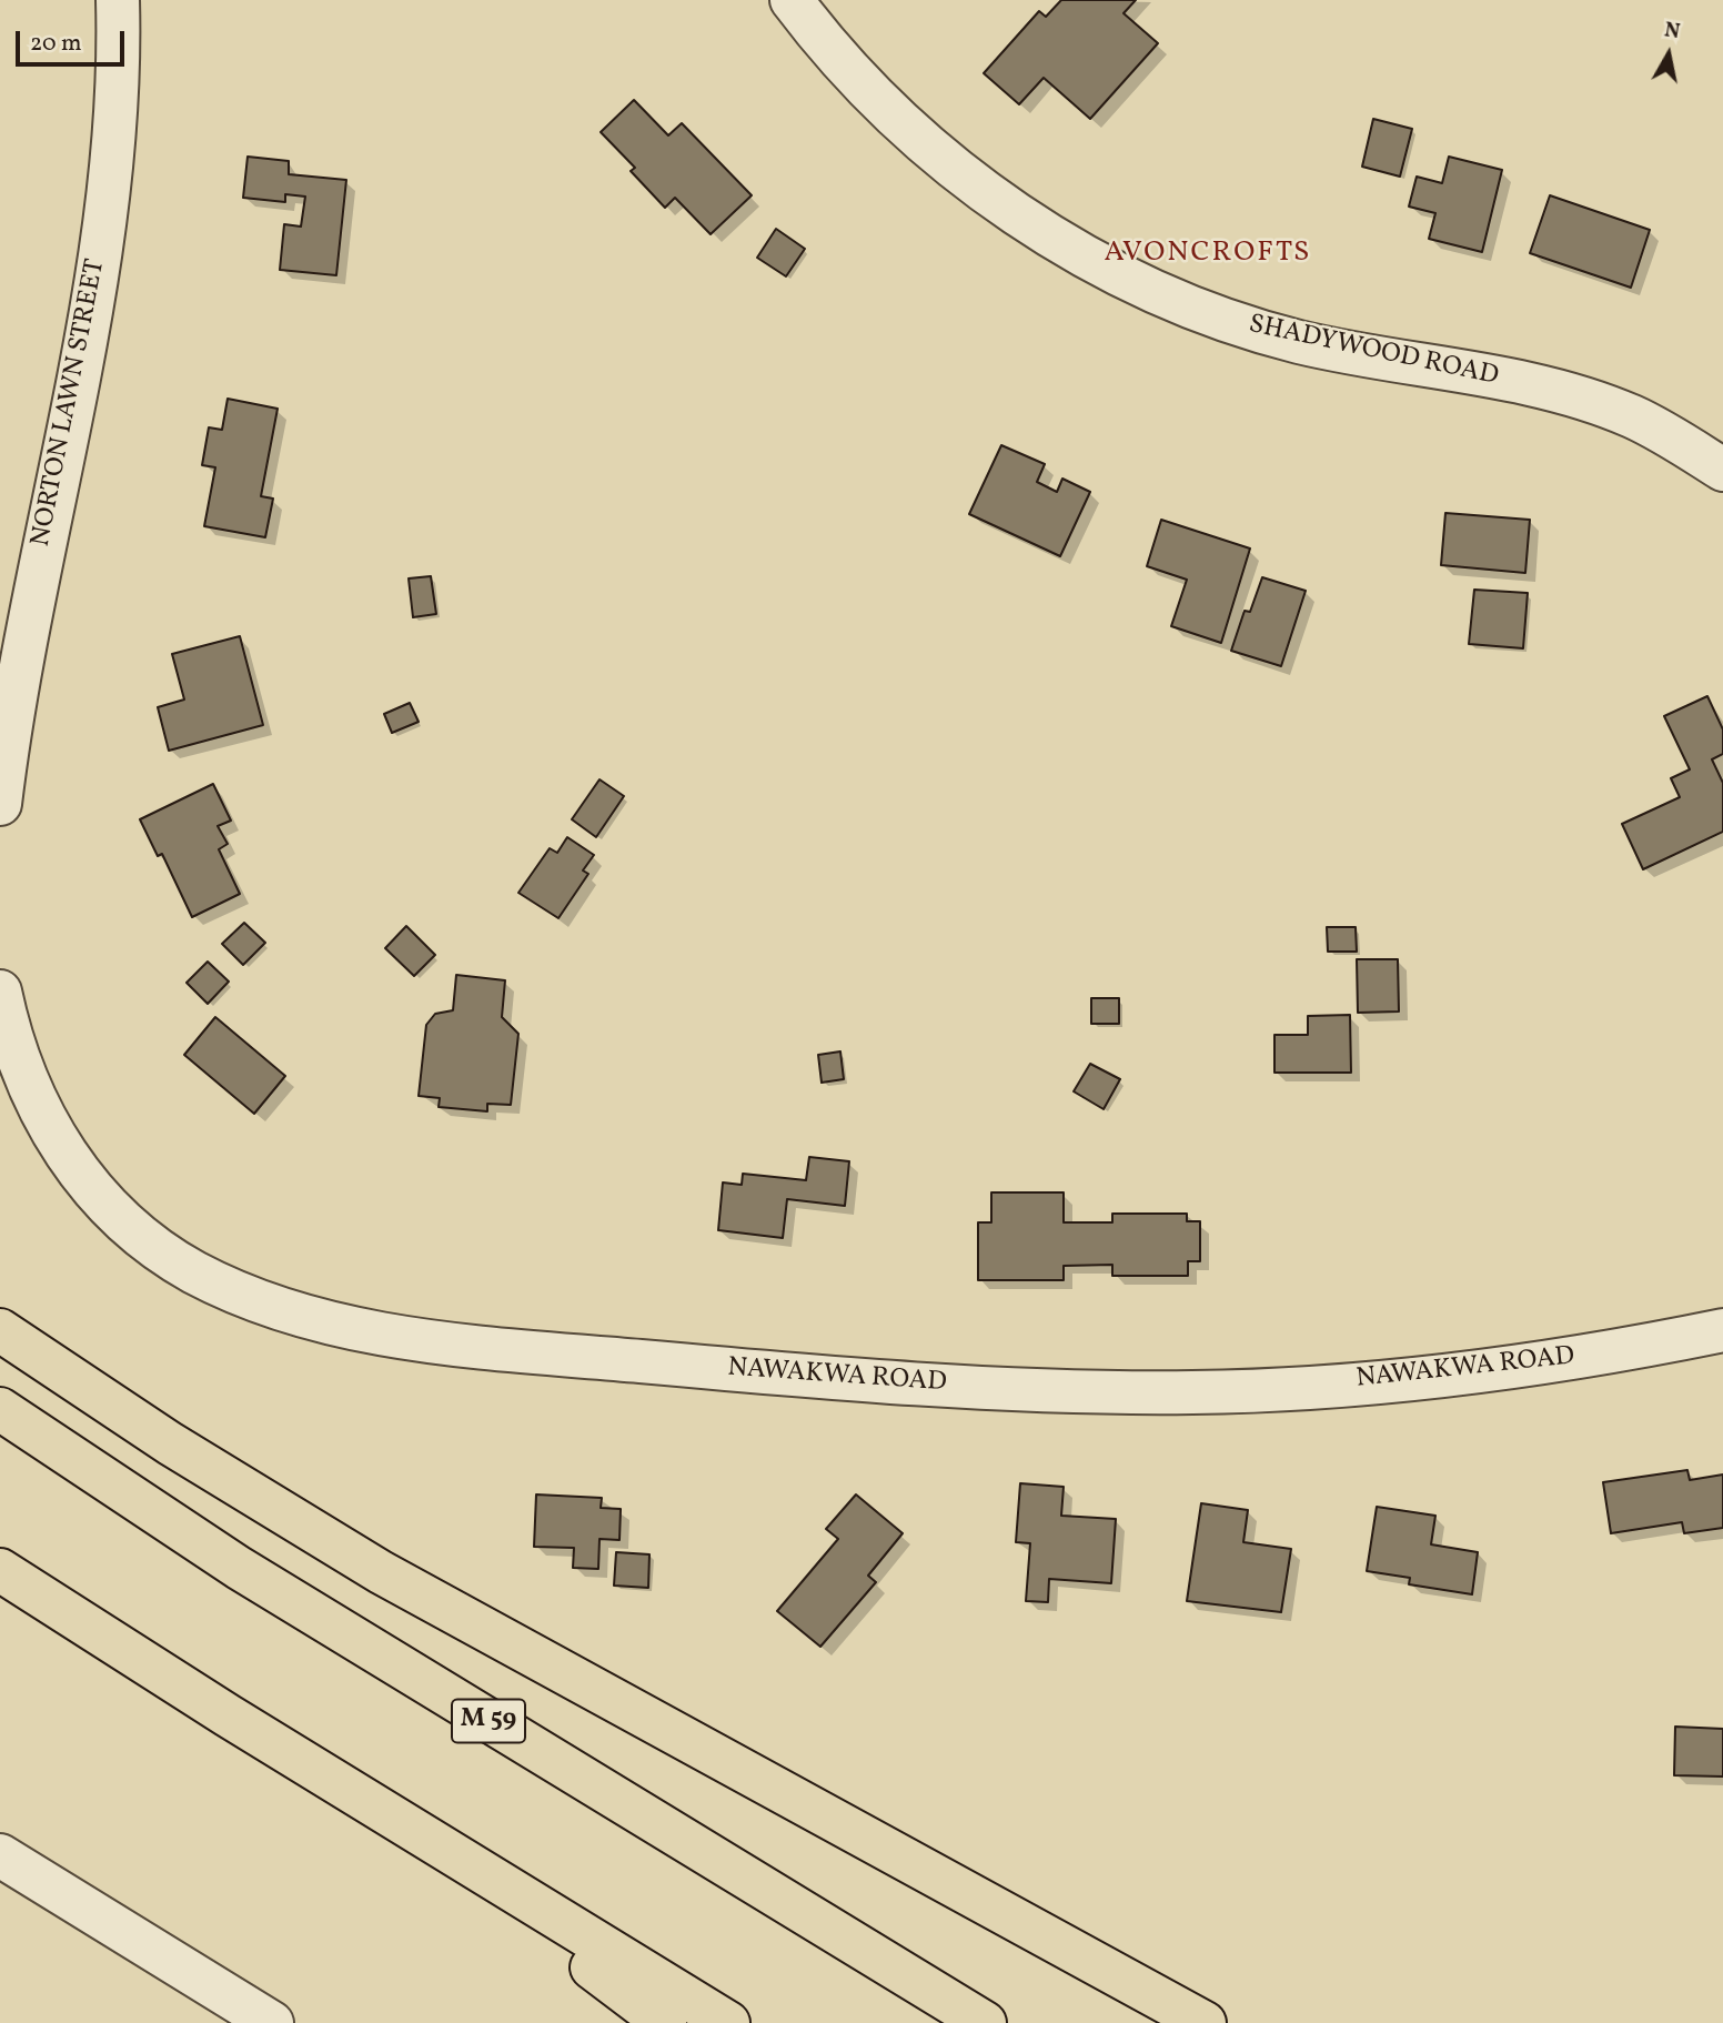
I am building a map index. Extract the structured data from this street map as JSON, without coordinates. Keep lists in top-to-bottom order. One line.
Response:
{"streets":{"highway":["M 59"],"street":["SHADYWOOD ROAD","NORTON LAWN STREET","NAWAKWA ROAD"]},"districts":["AVONCROFTS"],"scale_bar":"20 m","north":"top"}
